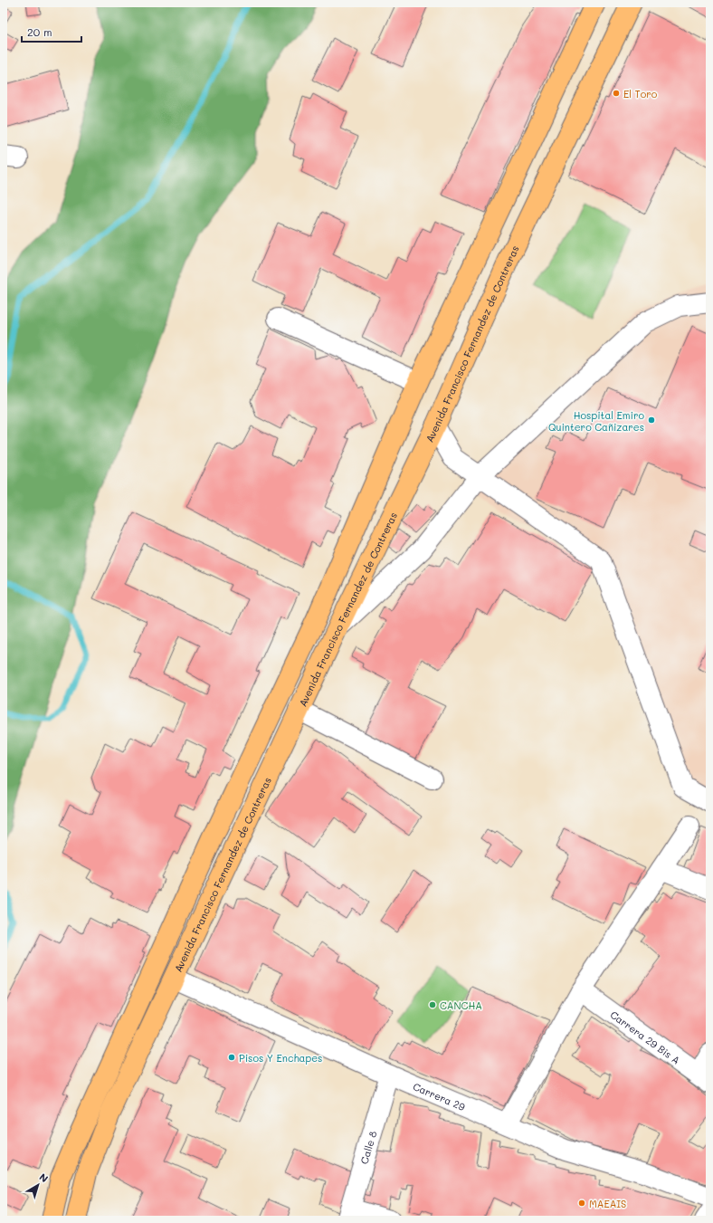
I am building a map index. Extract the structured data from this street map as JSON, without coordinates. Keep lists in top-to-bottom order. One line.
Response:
{"streets":{"main road":["Avenida Francisco Fernandez de Contreras"],"street":["Carrera 29 Bis A","Carrera 29","Calle 8"]},"crossings":[["Avenida Francisco Fernandez de Contreras","Carrera 29"],["Carrera 29","Calle 8"]],"places":["El Toro","Hospital Emiro Quintero Cañizares","CANCHA","Pisos Y Enchapes","MAEAIS"],"scale_bar":"20 m","north":"top right"}
